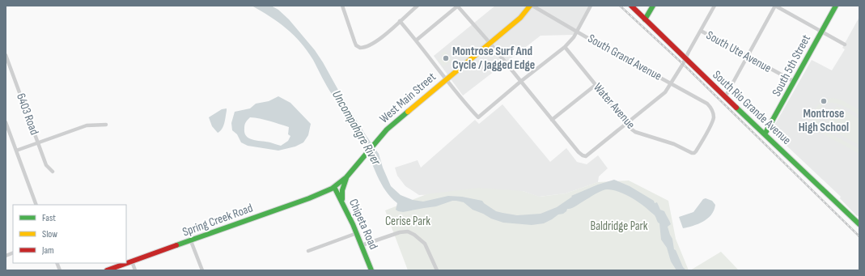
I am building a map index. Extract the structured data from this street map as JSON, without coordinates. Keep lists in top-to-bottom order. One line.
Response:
{"streets":{"street":["South Ute Avenue","South Grand Avenue","South 5th Street","West Main Street","Water Avenue","South Rio Grande Avenue","6403 Road","Spring Creek Road","Chipeta Road"]},"crossings":[["South Ute Avenue","South 5th Street"],["South Grand Avenue","West Main Street"],["South Grand Avenue","Water Avenue"],["South 5th Street","South Rio Grande Avenue"],["West Main Street","Spring Creek Road"],["West Main Street","Chipeta Road"],["Spring Creek Road","Chipeta Road"]],"water":["Uncompahgre River"],"parks":["Cerise Park","Baldridge Park"],"places":["Montrose Surf And Cycle / Jagged Edge","Montrose High School"],"legend":["Fast","Slow","Jam"]}
